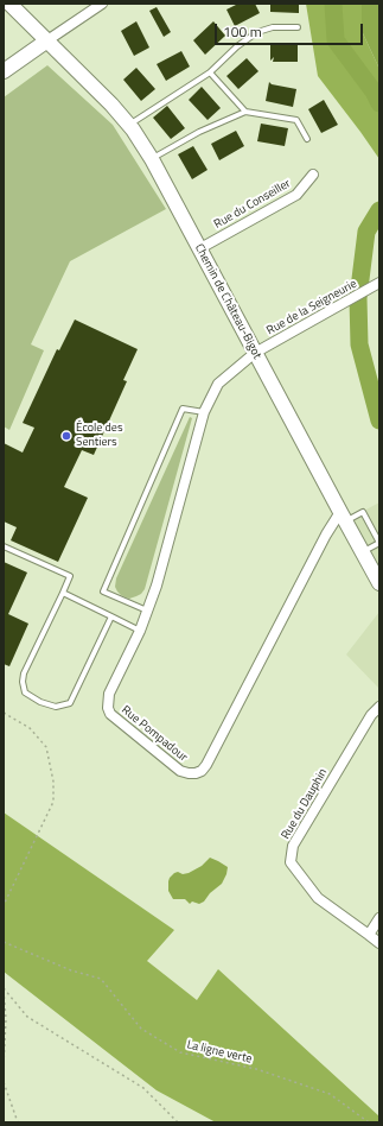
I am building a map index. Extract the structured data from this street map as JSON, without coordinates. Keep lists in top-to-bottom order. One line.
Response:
{"streets":{"street":["Rue du Conseiller","Chemin de Château-Bigot","Rue de la Seigneurie","Rue Pompadour","Rue du Dauphin"],"path":["La ligne verte"]},"crossings":[["Rue du Conseiller","Chemin de Château-Bigot"],["Chemin de Château-Bigot","Rue de la Seigneurie"],["Chemin de Château-Bigot","Rue Pompadour"],["Rue de la Seigneurie","Rue Pompadour"]],"places":["École des Sentiers"],"scale_bar":"100 m"}
